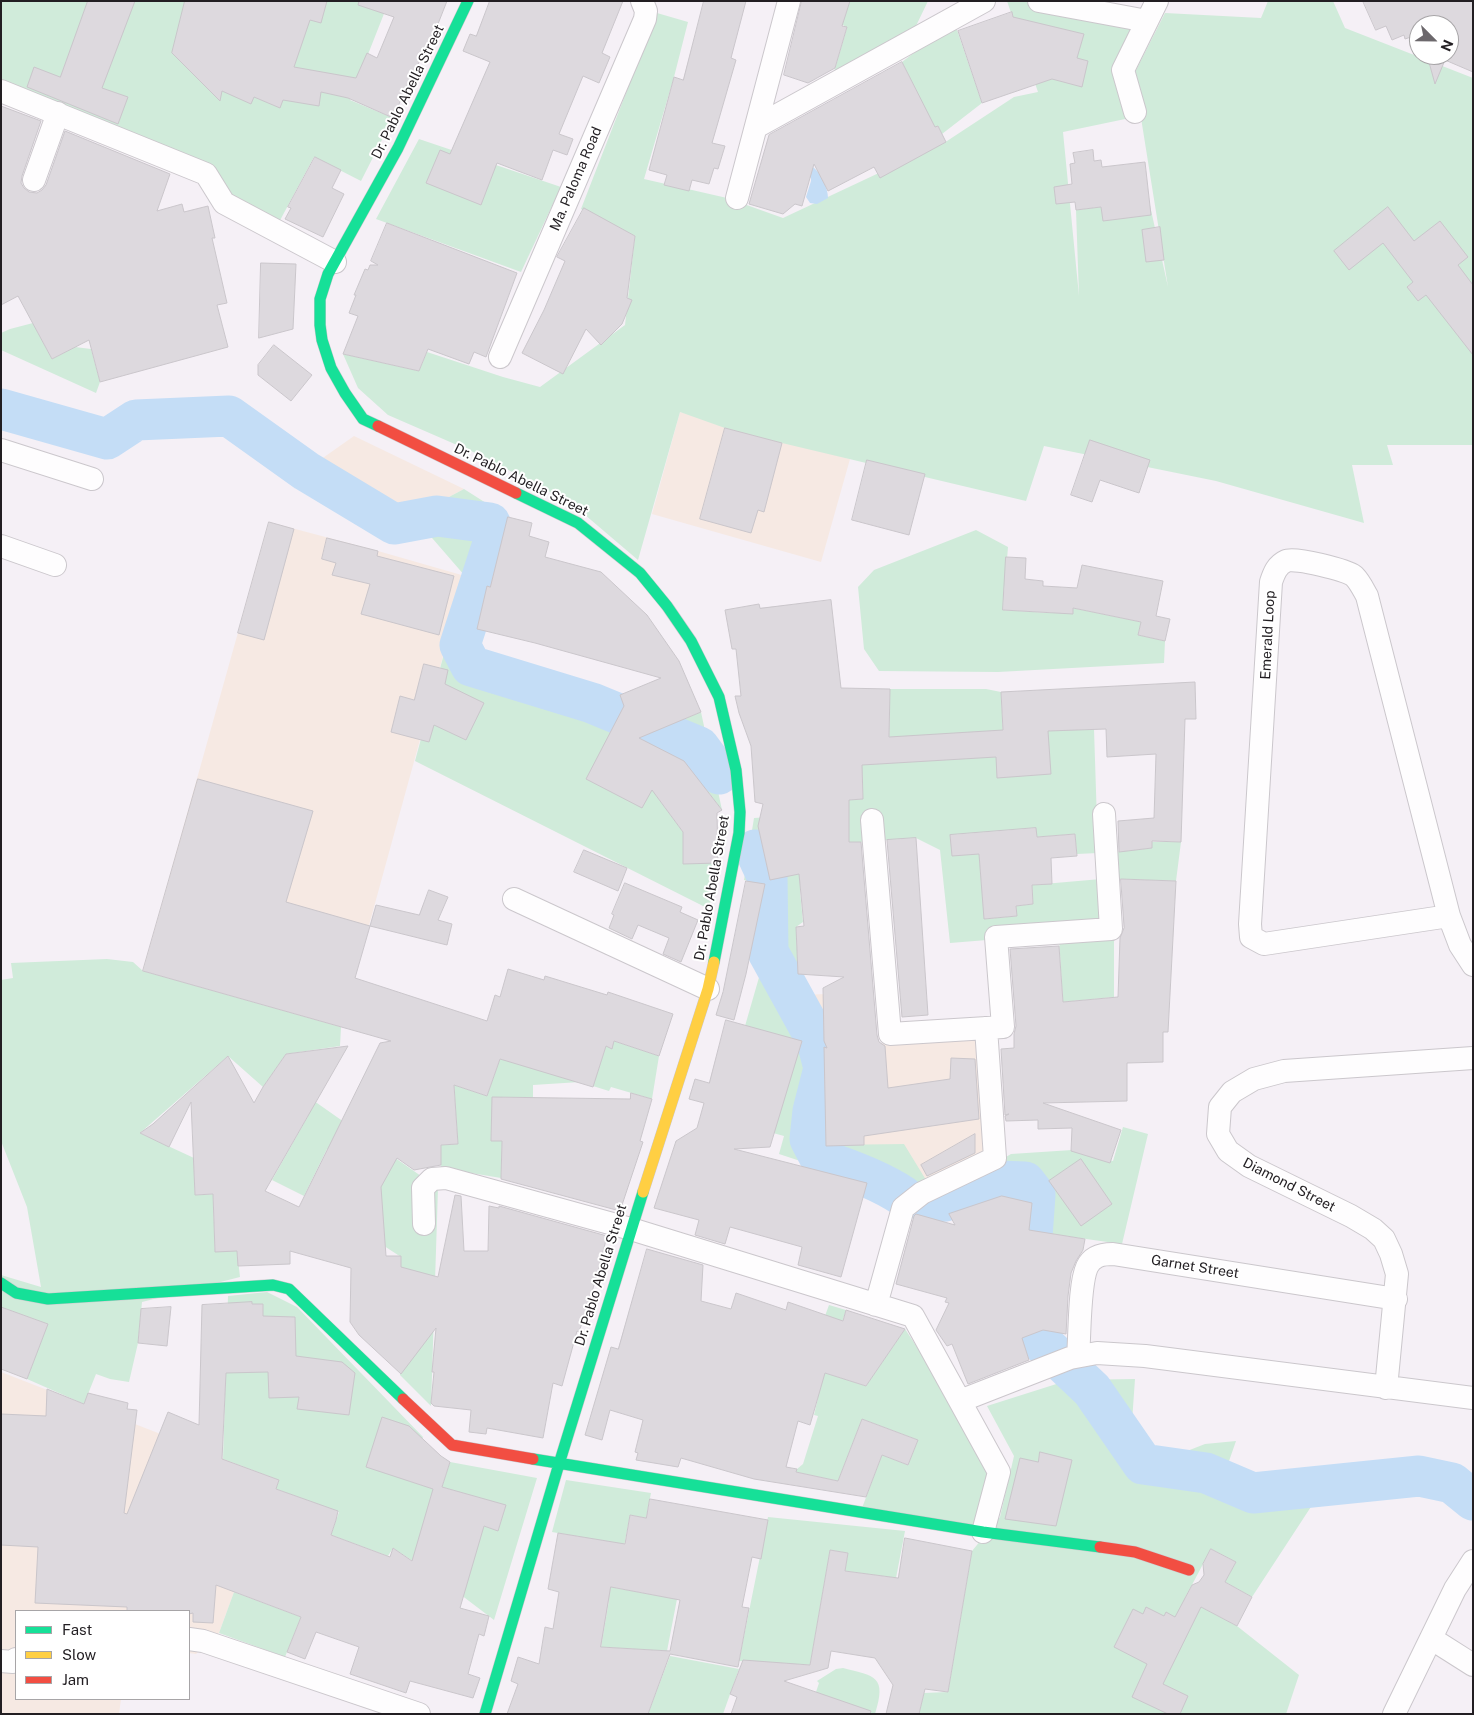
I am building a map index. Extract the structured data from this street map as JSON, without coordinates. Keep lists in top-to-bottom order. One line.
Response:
{"streets":{"street":["Dr. Pablo Abella Street","Ma. Paloma Road","Emerald Loop","Diamond Street","Garnet Street"]},"crossings":[["Diamond Street","Garnet Street"]],"legend":["Fast","Slow","Jam"],"north":"bottom right"}
